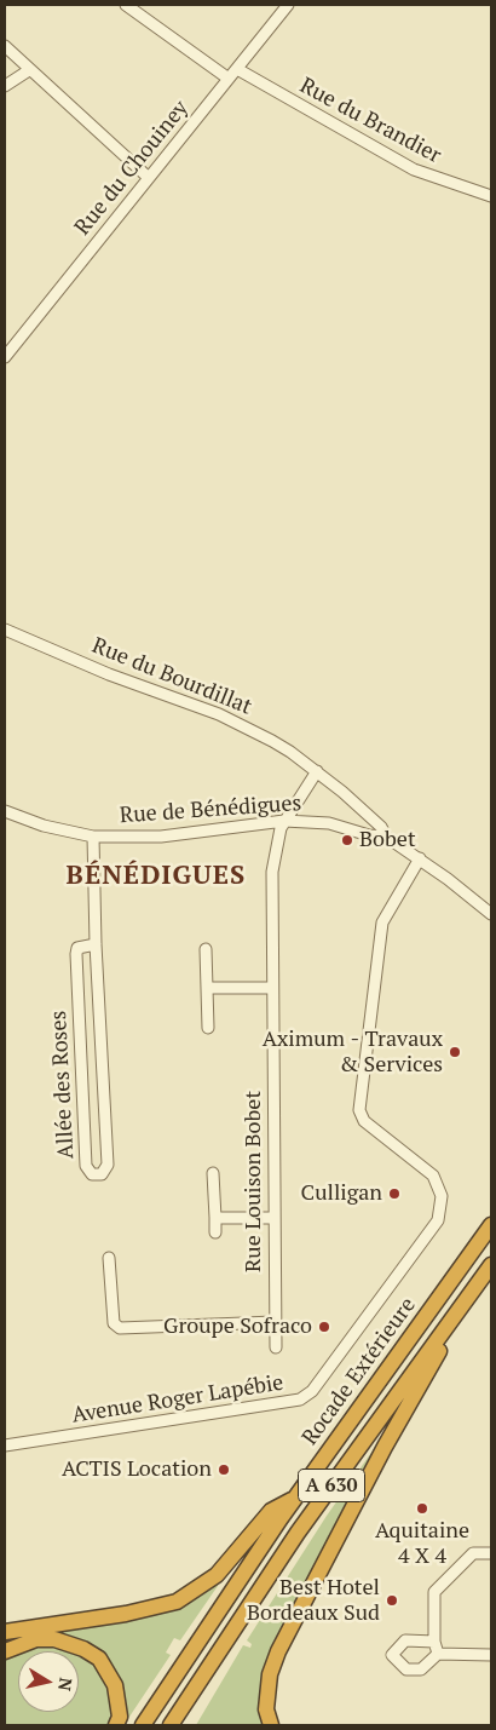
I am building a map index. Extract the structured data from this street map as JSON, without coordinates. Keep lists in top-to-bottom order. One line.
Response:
{"streets":{"highway":["Rocade Extérieure","A 630"],"street":["Rue du Brandier","Rue du Chouiney","Rue du Bourdillat","Rue de Bénédigues","Allée des Roses","Rue Louison Bobet","Avenue Roger Lapébie"]},"crossings":[["Rue du Brandier","Rue du Chouiney"],["Rue du Bourdillat","Rue de Bénédigues"],["Rue du Bourdillat","Rue Louison Bobet"],["Rue de Bénédigues","Allée des Roses"],["Rue de Bénédigues","Rue Louison Bobet"]],"districts":["BÉNÉDIGUES"],"places":["Bobet","Aximum - Travaux & Services","Culligan","Groupe Sofraco","ACTIS Location","Aquitaine 4 X 4","Best Hotel Bordeaux Sud"],"north":"right"}
